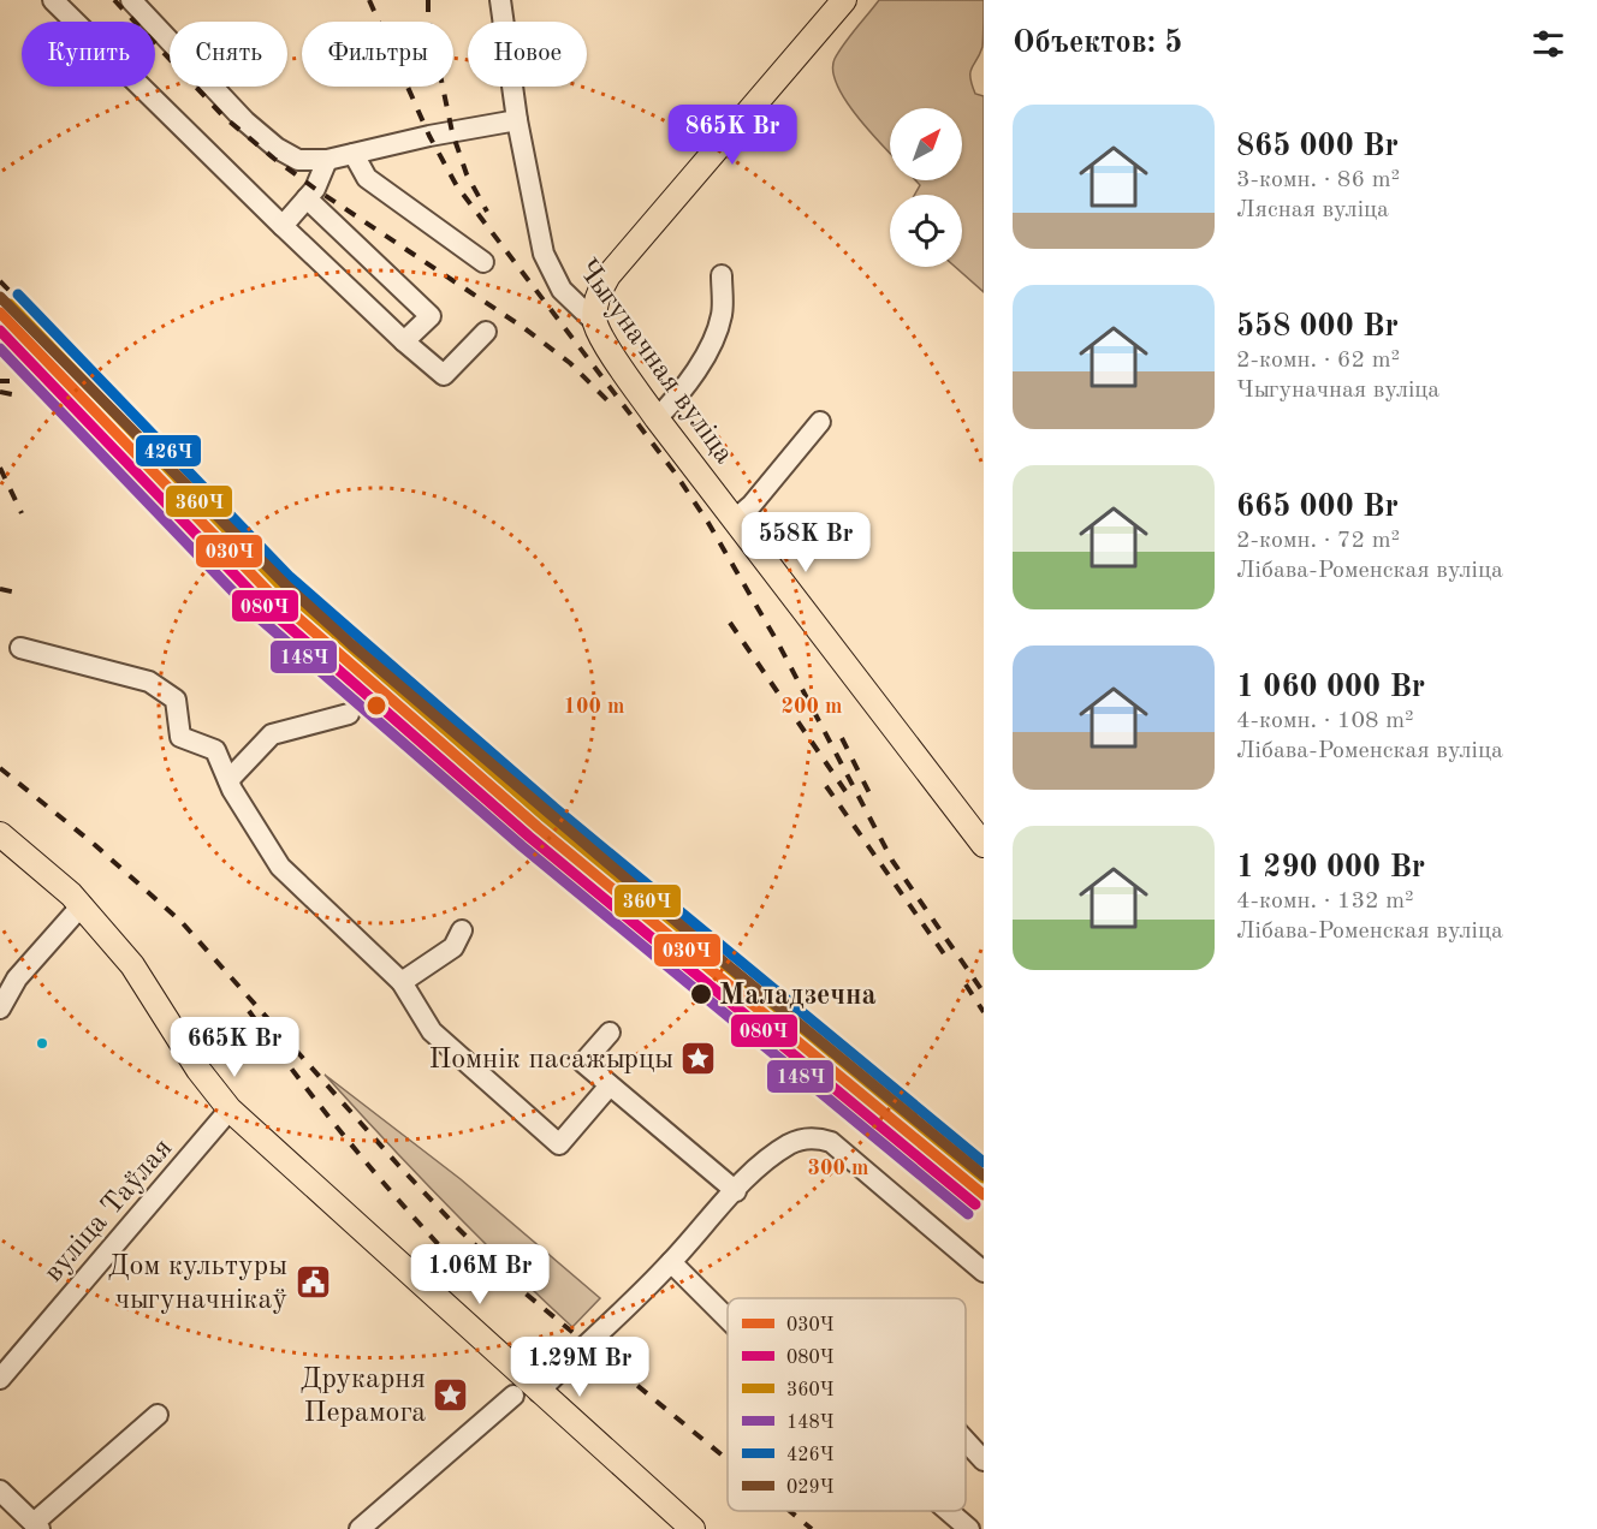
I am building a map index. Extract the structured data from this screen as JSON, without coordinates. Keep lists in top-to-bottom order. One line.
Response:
{"streets":{"main road":["Чыгуначная вуліца"],"street":["вуліца Таўлая"]},"places":{"other":["Маладзечна"],"place":["Помнік пасажырцы","Друкарня Перамога"],"public building":["Дом культуры чыгуначнікаў"]},"lines":["transit line 426Ч","transit line 029Ч","transit line 360Ч","transit line 030Ч","transit line 080Ч","transit line 148Ч"],"legend":["030Ч","080Ч","360Ч","148Ч","426Ч","029Ч"],"north":"top right","page":{"heading":"Объектов: 5","chip":["Купить","Снять","Фильтры","Новое"],"list":[{"name":"865 000 Br","note":"3-комн. · 86 m² · Лясная вуліца"},{"name":"558 000 Br","note":"2-комн. · 62 m² · Чыгуначная вуліца"},{"name":"665 000 Br","note":"2-комн. · 72 m² · Лібава-Роменская вуліца"},{"name":"1 060 000 Br","note":"4-комн. · 108 m² · Лібава-Роменская вуліца"},{"name":"1 290 000 Br","note":"4-комн. · 132 m² · Лібава-Роменская вуліца"}],"price":["865K Br","558K Br","665K Br","1.06M Br","1.29M Br"]},"rings":["100 m","200 m","300 m"]}
